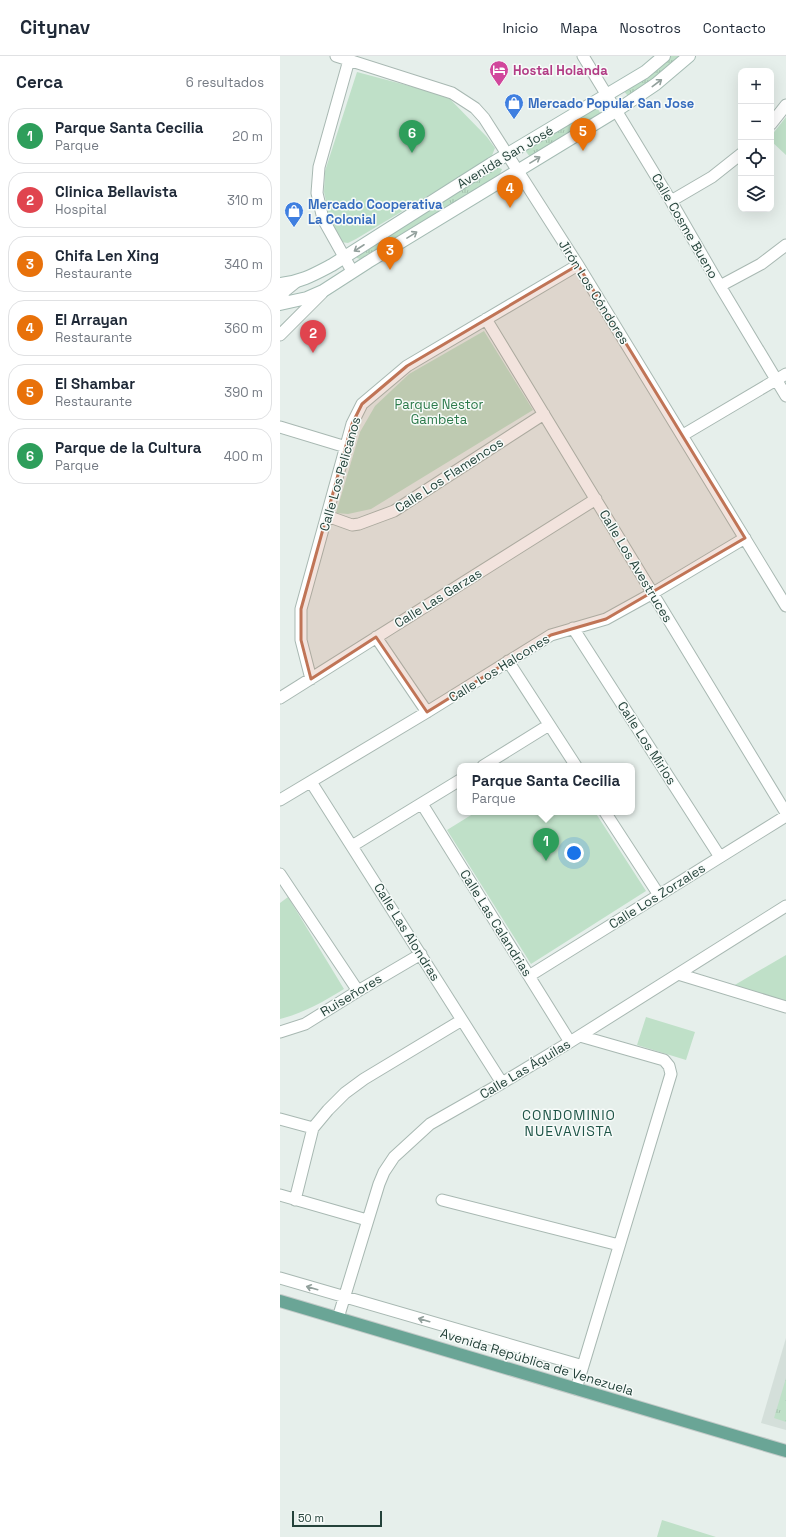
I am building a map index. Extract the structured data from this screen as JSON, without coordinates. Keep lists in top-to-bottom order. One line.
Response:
{"streets":{"main road":["Avenida República de Venezuela"],"street":["Avenida San José","Calle Cosme Bueno","Jirón Los Cóndores","Calle Los Pelicanos","Calle Los Flamencos","Calle Los Avestruces","Calle Las Garzas","Calle Los Halcones","Calle Los Mirlos","Calle Los Zorzales","Calle Las Calandrias","Calle Las Alondras","Ruiseñores","Calle Las Águilas"]},"crossings":[["Avenida San José","Calle Cosme Bueno"],["Avenida San José","Jirón Los Cóndores"],["Jirón Los Cóndores","Calle Los Pelicanos"],["Jirón Los Cóndores","Calle Los Halcones"],["Calle Los Pelicanos","Calle Los Flamencos"],["Calle Los Pelicanos","Calle Los Avestruces"],["Calle Los Pelicanos","Calle Las Garzas"],["Calle Los Flamencos","Calle Los Avestruces"],["Calle Los Avestruces","Calle Las Garzas"],["Calle Los Avestruces","Calle Los Halcones"],["Calle Los Halcones","Calle Los Mirlos"],["Calle Los Halcones","Calle Las Alondras"],["Calle Los Mirlos","Calle Los Zorzales"],["Calle Los Zorzales","Calle Las Calandrias"],["Calle Las Calandrias","Calle Las Águilas"],["Calle Las Alondras","Ruiseñores"],["Calle Las Alondras","Calle Las Águilas"],["Calle Las Águilas","Avenida República de Venezuela"]],"districts":["CONDOMINIO NUEVAVISTA"],"parks":["Parque Nestor Gambeta"],"places":{"hotel":["Hostal Holanda"],"shop":["Mercado Popular San Jose","Mercado Cooperativa La Colonial"]},"scale_bar":"50 m","page":{"header":"Citynav","nav":["Inicio","Mapa","Nosotros","Contacto"],"heading":["Cerca","6 resultados"],"map_buttons":["+","−"],"list":[{"mark":"1","name":"Parque Santa Cecilia","note":"Parque","value":"20 m"},{"mark":"2","name":"Clinica Bellavista","note":"Hospital","value":"310 m"},{"mark":"3","name":"Chifa Len Xing","note":"Restaurante","value":"340 m"},{"mark":"4","name":"El Arrayan","note":"Restaurante","value":"360 m"},{"mark":"5","name":"El Shambar","note":"Restaurante","value":"390 m"},{"mark":"6","name":"Parque de la Cultura","note":"Parque","value":"400 m"}],"pins":["5","6","4","3","2","1"],"popup":["Parque Santa Cecilia","Parque"],"scale":"50 m"}}
